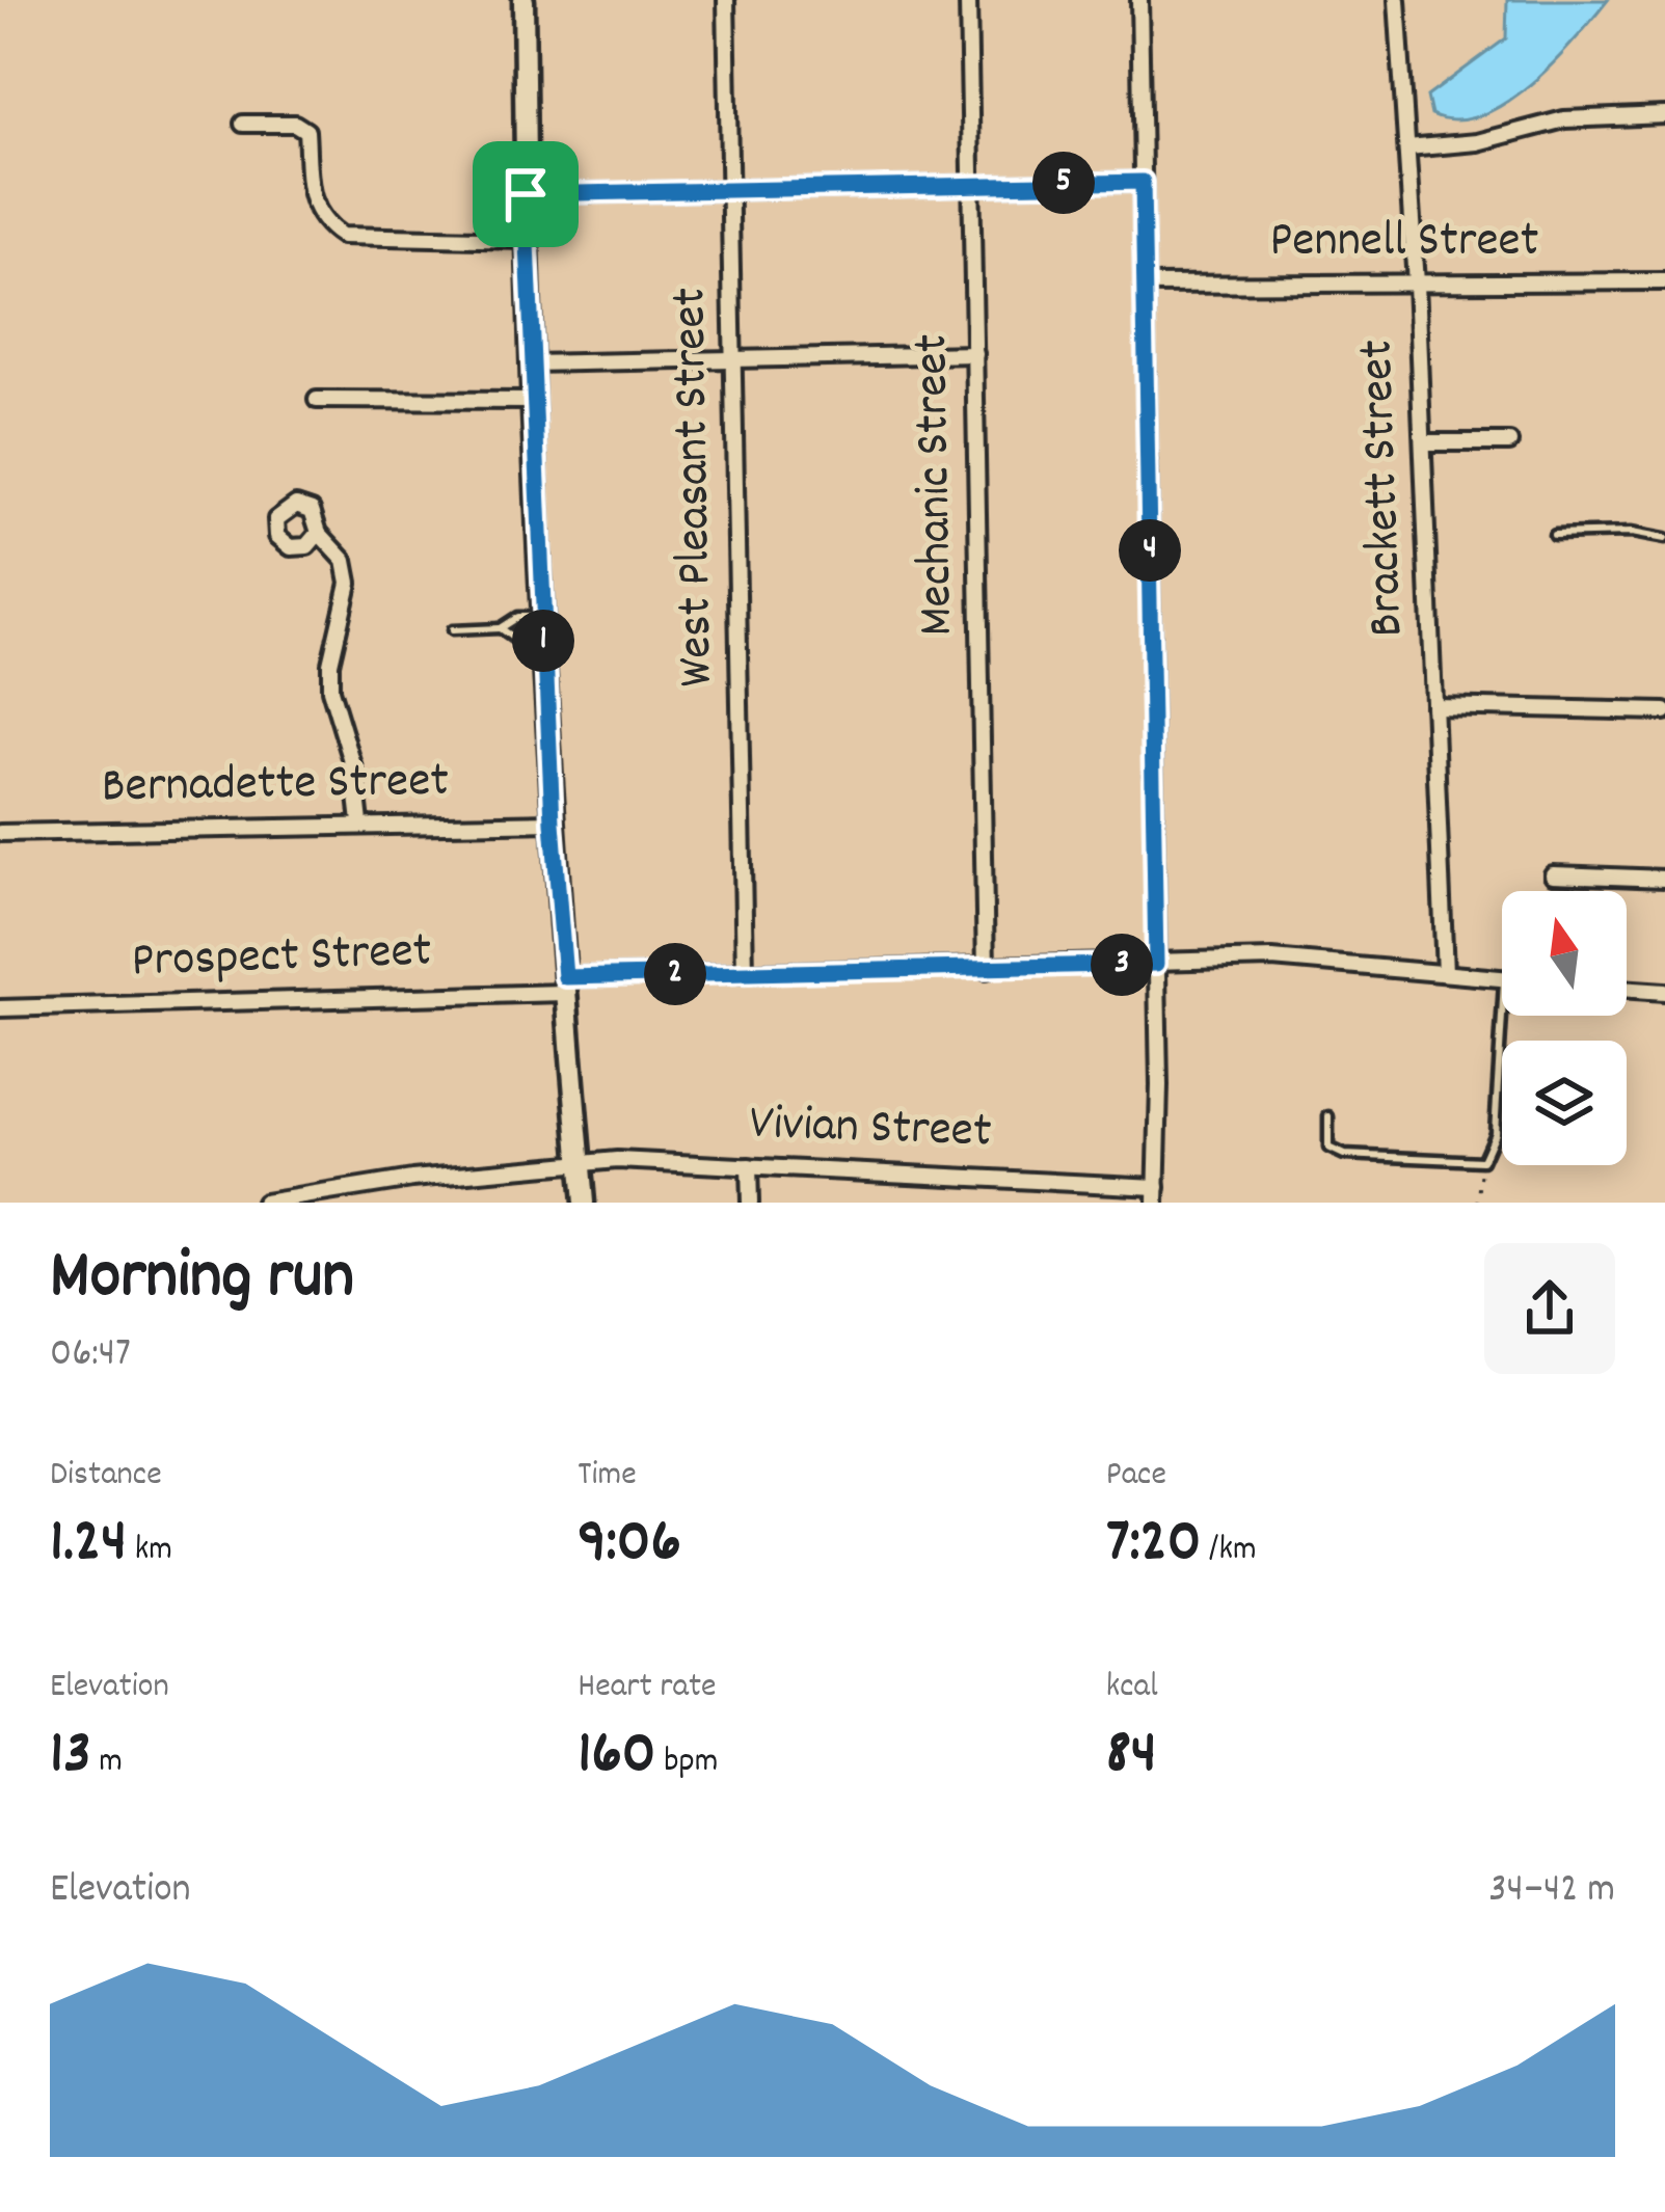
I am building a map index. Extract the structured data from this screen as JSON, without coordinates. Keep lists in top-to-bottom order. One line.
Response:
{"streets":{"street":["Pennell Street","Mechanic Street","West Pleasant Street","Brackett Street","Bernadette Street","Prospect Street","Vivian Street"]},"crossings":[["Pennell Street","Brackett Street"],["Mechanic Street","Prospect Street"],["West Pleasant Street","Prospect Street"],["Brackett Street","Prospect Street"]],"north":"top","page":{"pins":["5","4","1","3","2"],"heading":["Morning run","06:47"],"stats":[["Distance","1.24 km"],["Time","9:06"],["Pace","7:20 /km"],["Elevation","13 m"],["Heart rate","160 bpm"],["kcal","84"]],"chart":["Elevation","34–42 m"]}}
